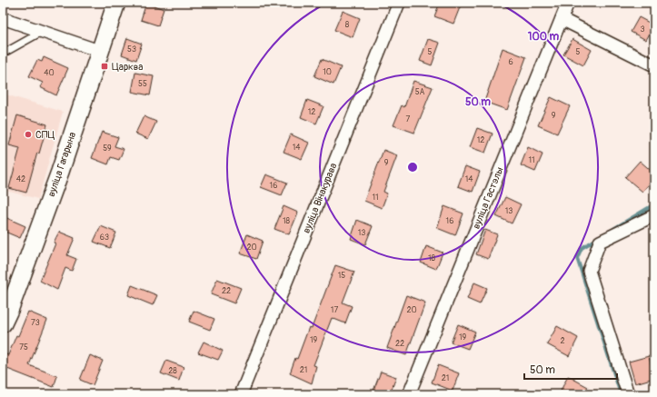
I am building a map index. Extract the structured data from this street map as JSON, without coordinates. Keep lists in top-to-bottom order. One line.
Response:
{"streets":{"street":["вуліца Гагарына","вуліца Вінакурава","вуліца Гастэлы"]},"places":{"transit":["Царква"],"other":["СПЦ"]},"house_numbers":["8","3","53","5","5","6","10","40","55","5А","12","9","7","12","14","59","11","9","42","14","16","11","13","18","16","13","63","20","18","15","22","17","20","73","19","19","2","22","75","21","28","21"],"scale_bar":"50 m","rings":["100 m","50 m"]}
